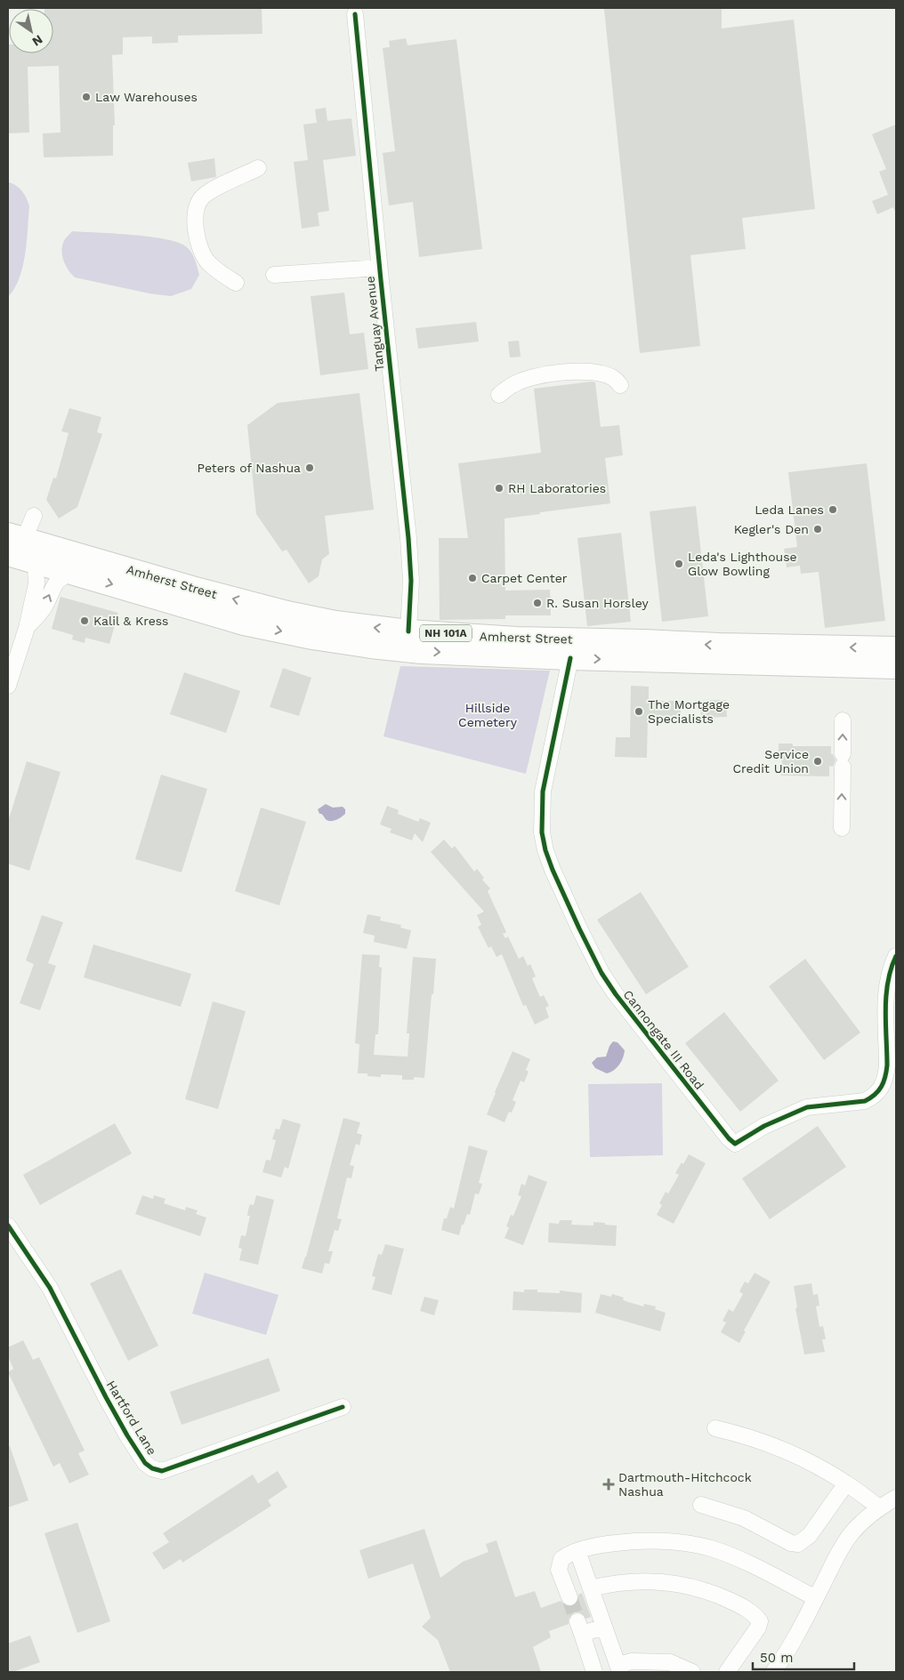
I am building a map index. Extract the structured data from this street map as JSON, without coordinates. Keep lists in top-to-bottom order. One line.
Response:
{"streets":{"highway":["Amherst Street","NH 101A"],"street":["Tanguay Avenue","Cannongate III Road","Hartford Lane"]},"crossings":[["Tanguay Avenue","Amherst Street"],["Amherst Street","Cannongate III Road"]],"parks":["Hillside Cemetery"],"places":{"other":["Law Warehouses","Peters of Nashua","RH Laboratories","Leda Lanes","Kegler's Den","Leda's Lighthouse Glow Bowling","Carpet Center","R. Susan Horsley","Kalil & Kress","The Mortgage Specialists","Service Credit Union"],"health":["Dartmouth-Hitchcock Nashua"]},"scale_bar":"50 m","north":"bottom right"}
